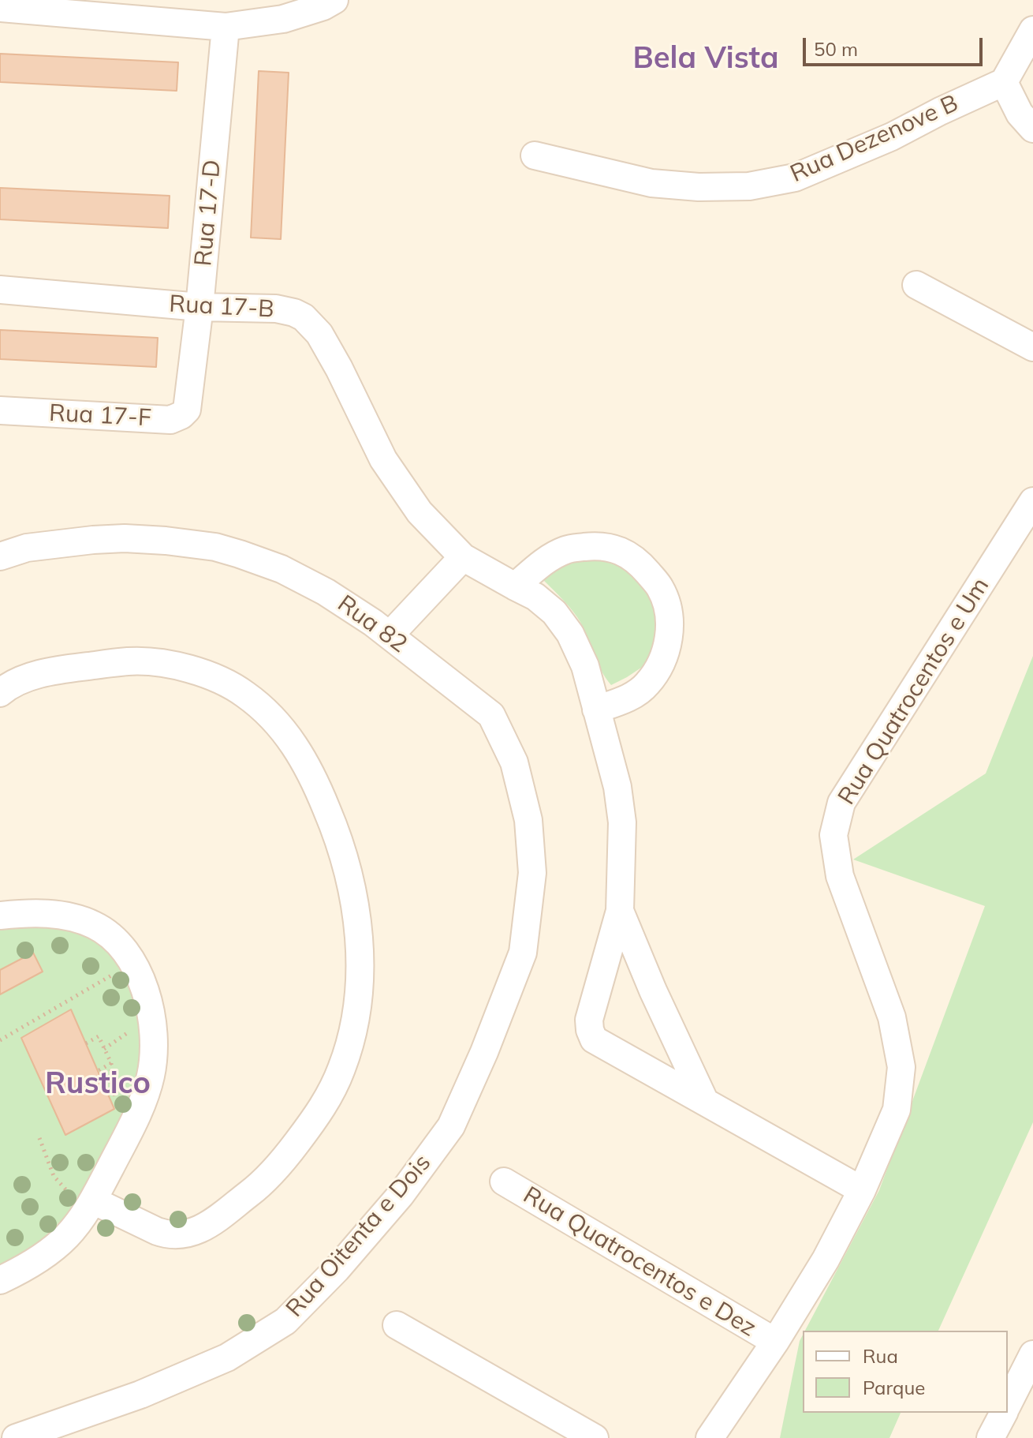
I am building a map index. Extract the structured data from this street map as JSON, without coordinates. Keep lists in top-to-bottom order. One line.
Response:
{"streets":{"street":["Rua Dezenove B","Rua 17-D","Rua 17-B","Rua 17-F","Rua 82","Rua Quatrocentos e Um","Rua Oitenta e Dois","Rua Quatrocentos e Dez"]},"crossings":[["Rua 17-D","Rua 17-B"],["Rua 17-D","Rua 17-F"],["Rua 82","Rua Oitenta e Dois"],["Rua Quatrocentos e Um","Rua Quatrocentos e Dez"]],"districts":["Bela Vista","Rustico"],"legend":["Rua","Parque"],"scale_bar":"50 m"}
